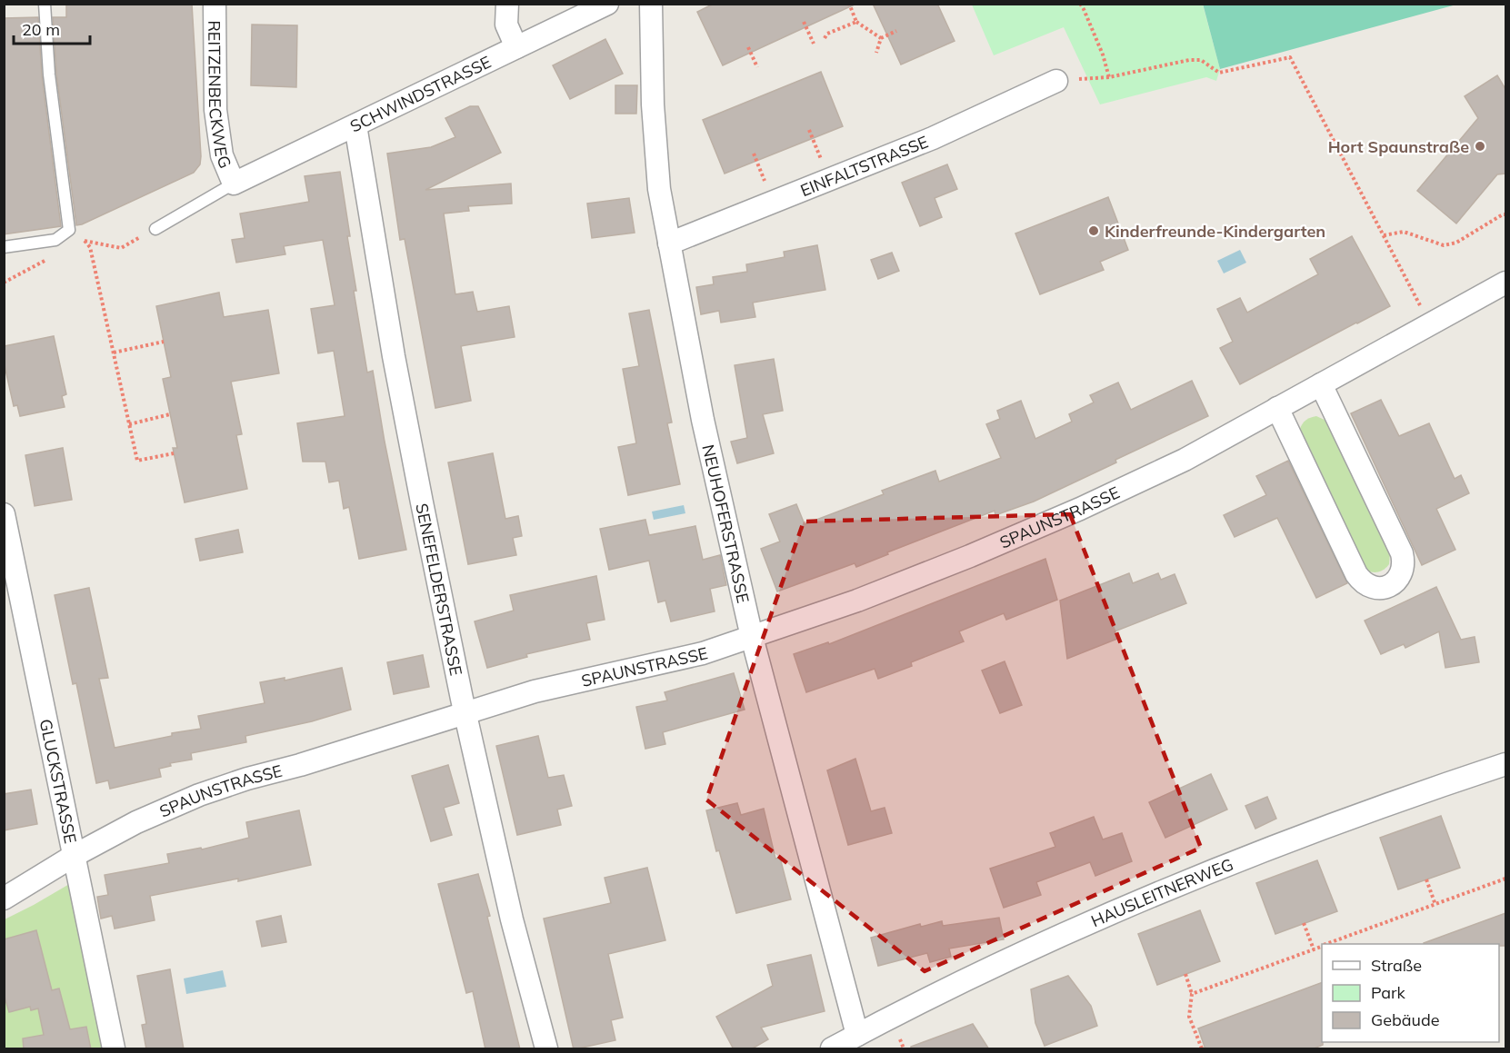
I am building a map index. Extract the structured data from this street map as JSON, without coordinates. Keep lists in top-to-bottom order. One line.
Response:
{"streets":{"street":["SCHWINDSTRASSE","REITZENBECKWEG","EINFALTSTRASSE","SPAUNSTRASSE","NEUHOFERSTRASSE","SENEFELDERSTRASSE","GLUCKSTRASSE","HAUSLEITNERWEG"]},"crossings":[["SCHWINDSTRASSE","REITZENBECKWEG"],["SCHWINDSTRASSE","SENEFELDERSTRASSE"],["EINFALTSTRASSE","NEUHOFERSTRASSE"],["SPAUNSTRASSE","NEUHOFERSTRASSE"],["SPAUNSTRASSE","SENEFELDERSTRASSE"],["SPAUNSTRASSE","GLUCKSTRASSE"],["NEUHOFERSTRASSE","HAUSLEITNERWEG"]],"places":["Hort Spaunstraße","Kinderfreunde-Kindergarten"],"legend":["Straße","Park","Gebäude"],"scale_bar":"20 m"}
